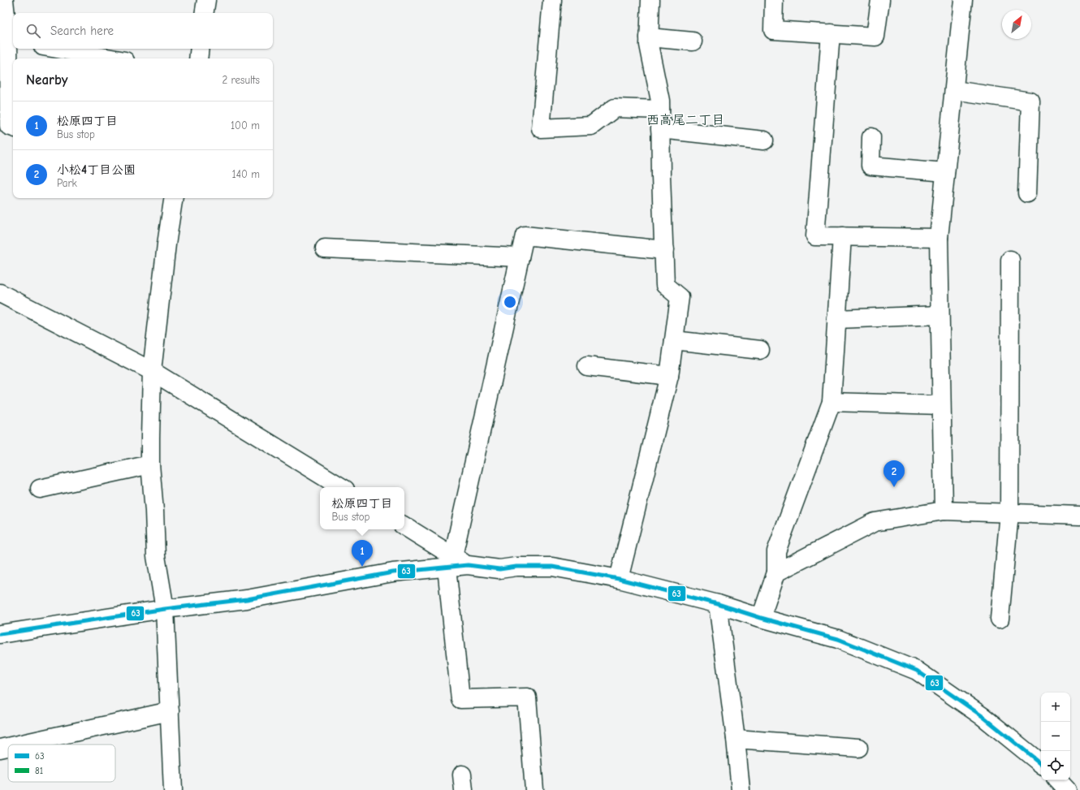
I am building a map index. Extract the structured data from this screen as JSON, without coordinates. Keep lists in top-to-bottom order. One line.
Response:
{"districts":["西高尾二丁目"],"lines":["transit line 63"],"legend":["63","81"],"north":"top right","page":{"search":"Search here","heading":["Nearby","2 results"],"list":[{"mark":"1","name":"松原四丁目","note":"Bus stop","value":"100 m"},{"mark":"2","name":"小松4丁目公園","note":"Park","value":"140 m"}],"pins":["2","1"],"popup":["松原四丁目","Bus stop"],"map_buttons":["+","−"]}}
